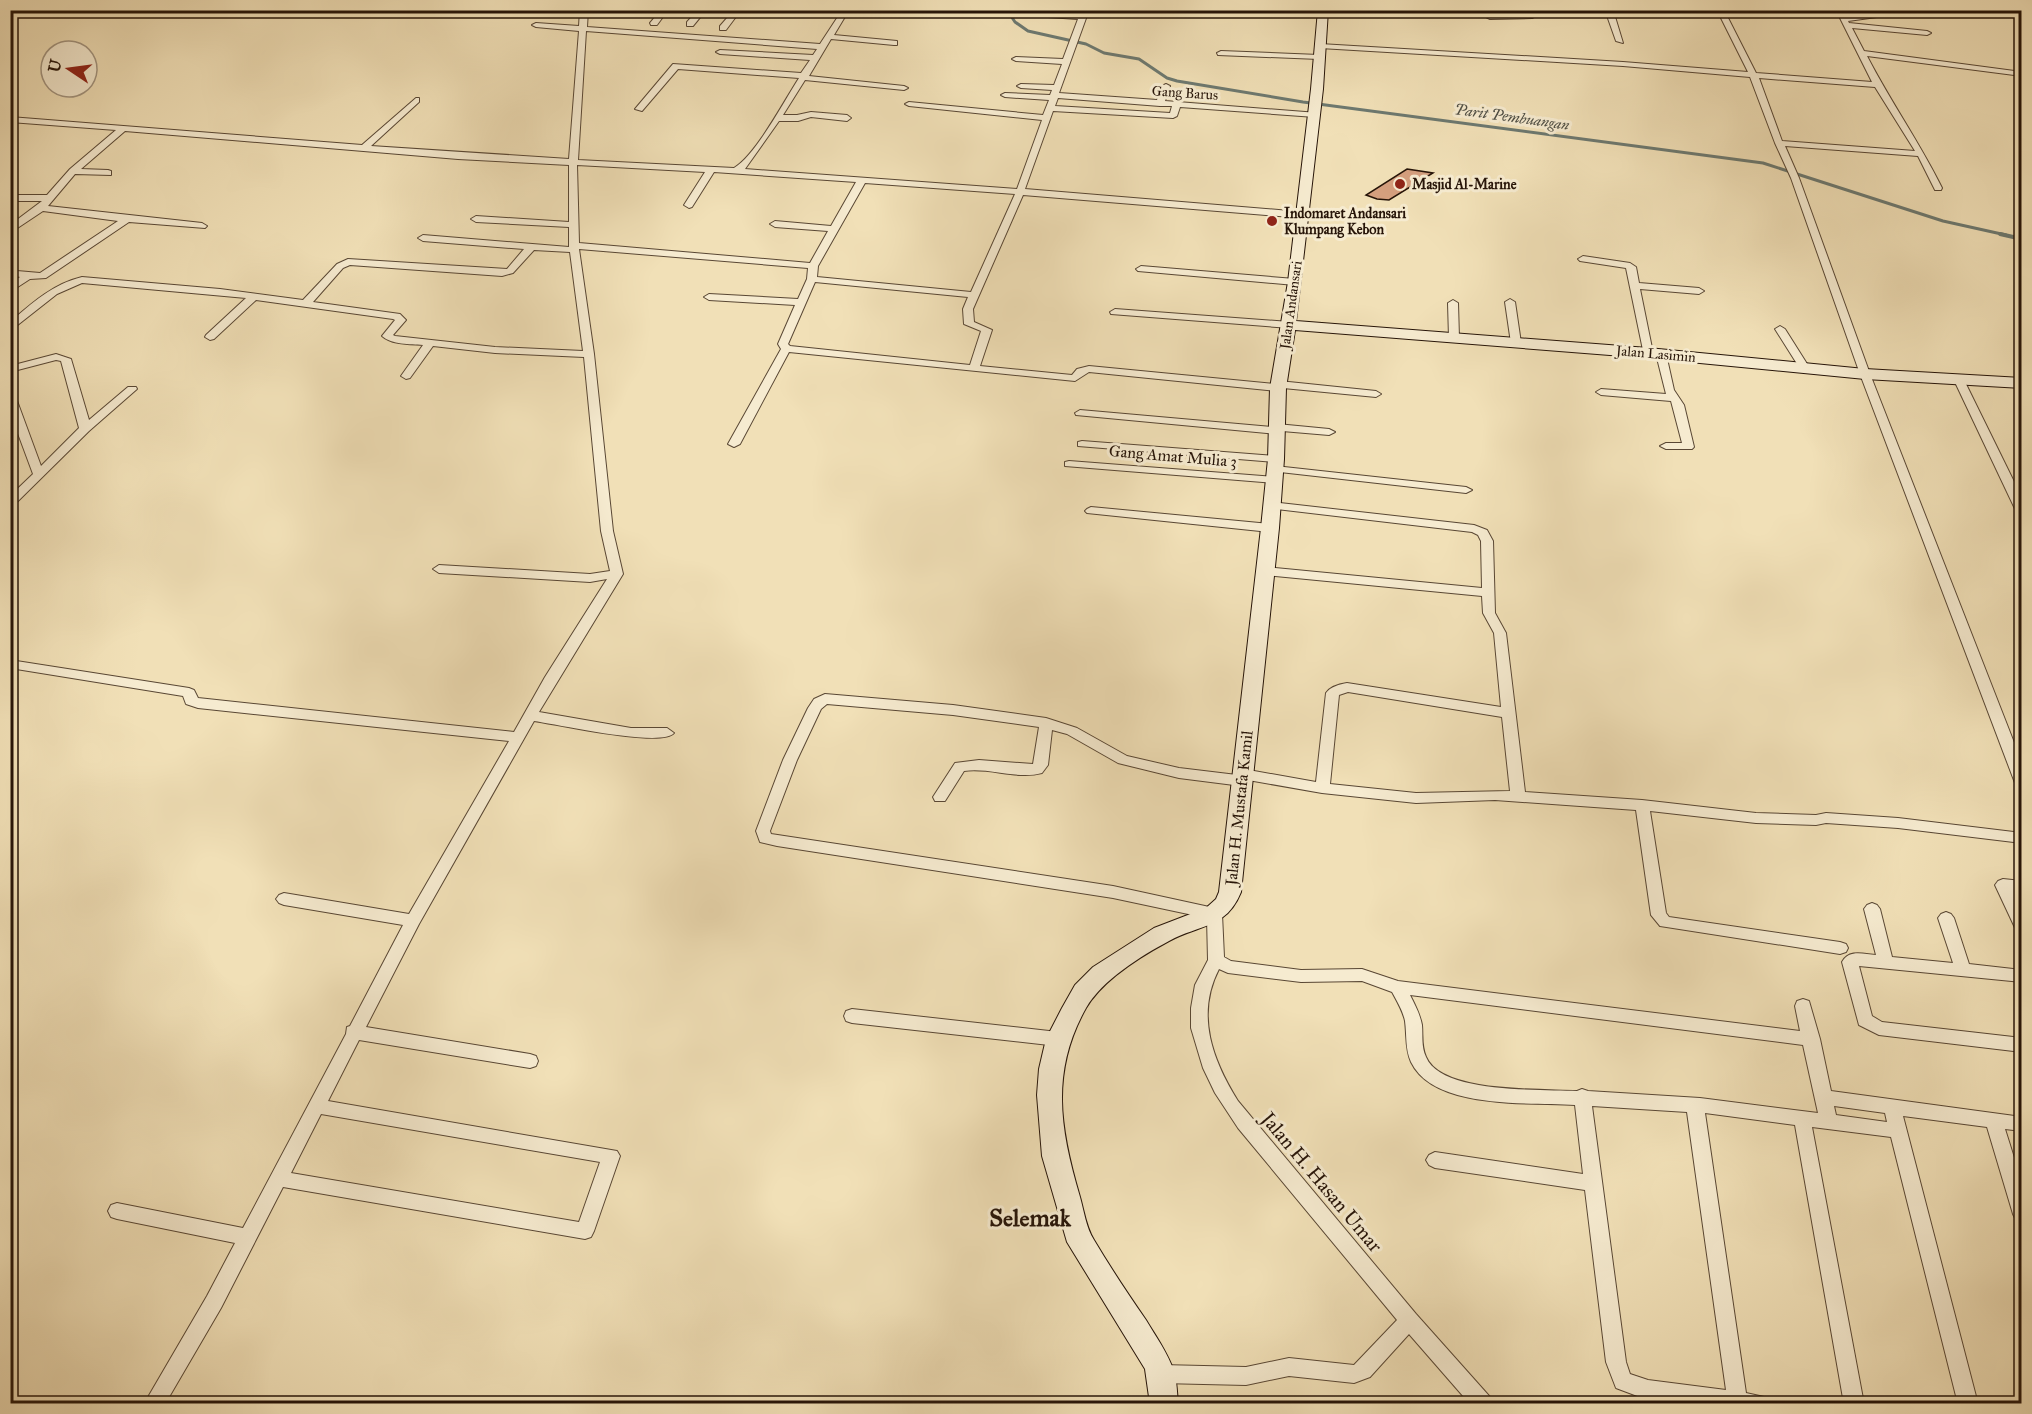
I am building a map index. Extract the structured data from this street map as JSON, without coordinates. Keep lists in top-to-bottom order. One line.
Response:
{"streets":{"street":["Gang Barus","Jalan Andansari","Jalan Lasimin","Gang Amat Mulia 3","Jalan H. Mustafa Kamil","Jalan H. Hasan Umar"]},"crossings":[["Gang Barus","Jalan Andansari"],["Jalan Andansari","Jalan Lasimin"],["Jalan Andansari","Gang Amat Mulia 3"],["Jalan Andansari","Jalan H. Mustafa Kamil"]],"districts":["Selemak"],"water":["Parit Pembuangan"],"places":["Masjid Al-Marine","Indomaret Andansari Klumpang Kebon"],"north":"left"}
